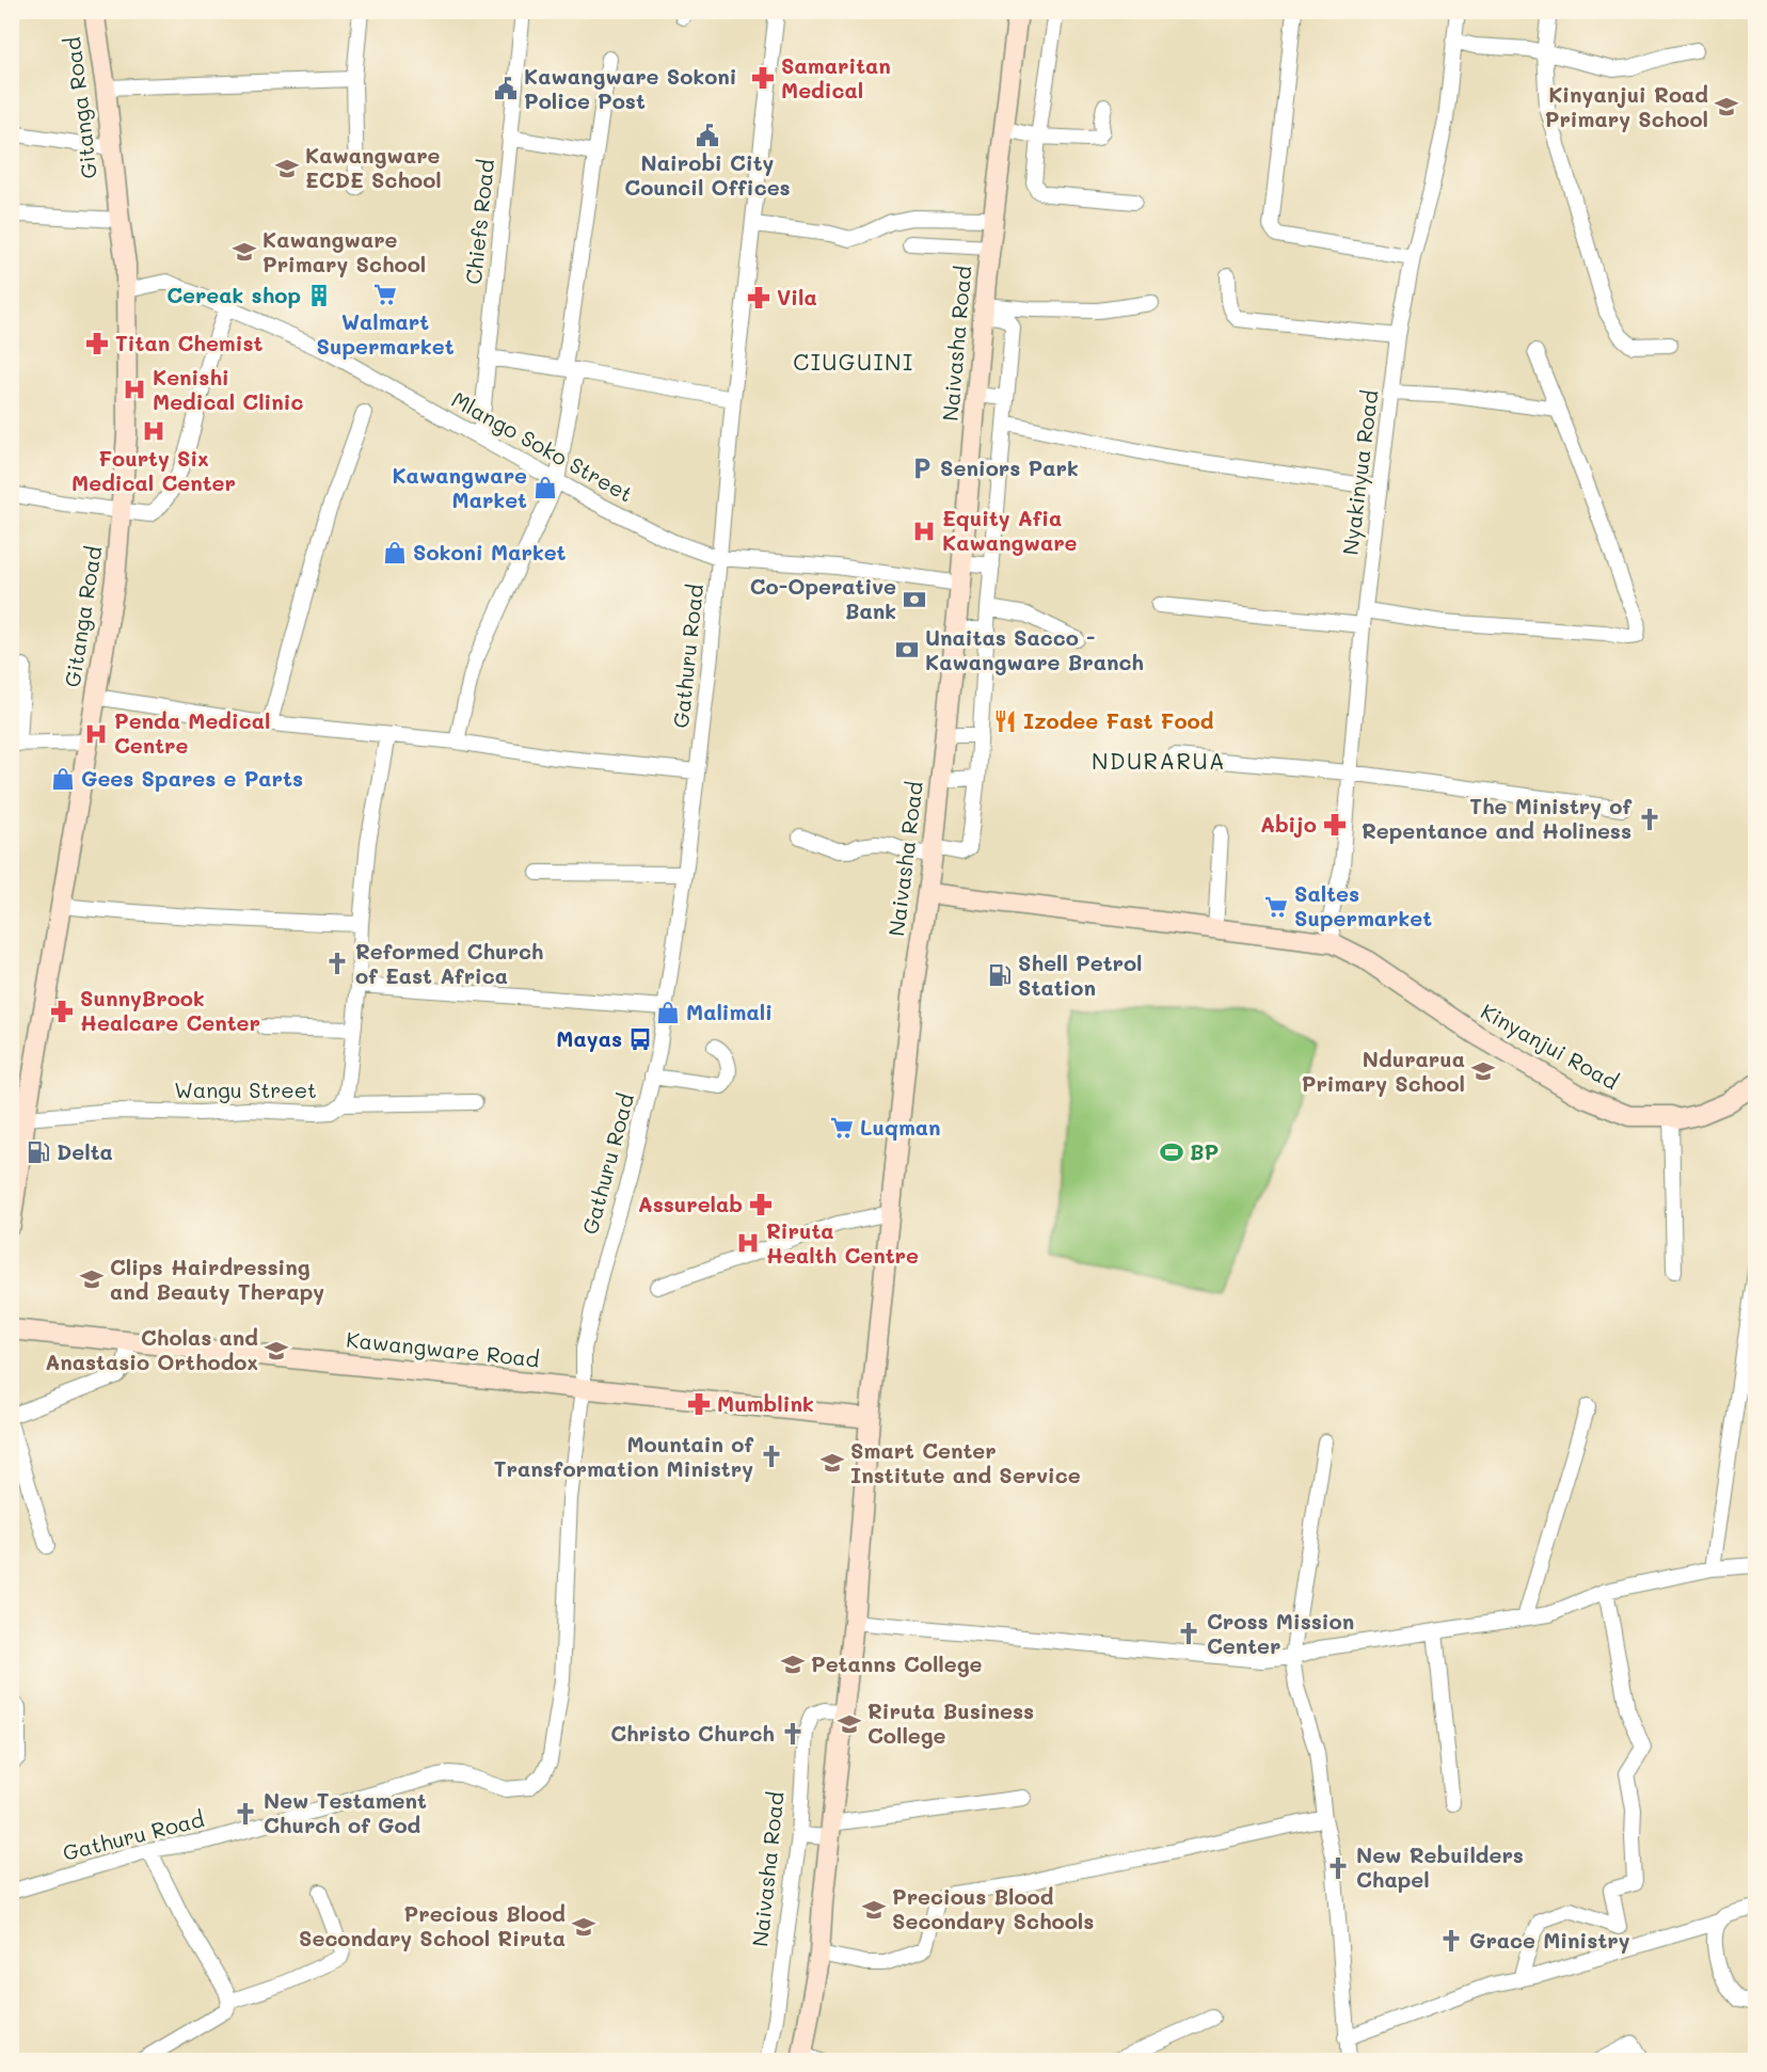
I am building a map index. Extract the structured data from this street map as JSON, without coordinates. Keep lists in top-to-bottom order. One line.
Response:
{"streets":{"main road":["Gitanga Road","Naivasha Road","Kinyanjui Road","Kawangware Road"],"street":["Chiefs Road","Mlango Soko Street","Nyakinyua Road","Gathuru Road","Wangu Street"]},"crossings":[["Gitanga Road","Mlango Soko Street"],["Gitanga Road","Wangu Street"],["Chiefs Road","Mlango Soko Street"],["Naivasha Road","Mlango Soko Street"],["Naivasha Road","Kawangware Road"],["Mlango Soko Street","Gathuru Road"],["Nyakinyua Road","Kinyanjui Road"],["Gathuru Road","Kawangware Road"]],"districts":["CIUGUINI","NDURARUA"],"places":{"pharmacy":["Samaritan Medical","Vila","Titan Chemist","Abijo","SunnyBrook Healcare Center","Assurelab","Mumblink"],"public building":["Kawangware Sokoni Police Post","Nairobi City Council Offices"],"school or university":["Kinyanjui Road Primary School","Kawangware ECDE School","Kawangware Primary School","Ndurarua Primary School","Clips Hairdressing and Beauty Therapy","Cholas and Anastasio Orthodox","Smart Center Institute and Service","Petanns College","Riruta Business College","Precious Blood Secondary Schools","Precious Blood Secondary School Riruta"],"supermarket":["Walmart Supermarket","Saltes Supermarket","Luqman"],"building":["Cereak shop"],"hospital":["Kenishi Medical Clinic","Fourty Six Medical Center","Equity Afia Kawangware","Penda Medical Centre","Riruta Health Centre"],"parking":["Seniors Park"],"shop":["Kawangware Market","Sokoni Market","Gees Spares e Parts","Malimali"],"bank":["Co-Operative Bank","Unaitas Sacco - Kawangware Branch"],"restaurant":["Izodee Fast Food"],"church":["The Ministry of Repentance and Holiness","Reformed Church of East Africa","Mountain of Transformation Ministry","Cross Mission Center","Christo Church","New Testament Church of God","New Rebuilders Chapel","Grace Ministry"],"fuel station":["Shell Petrol Station","Delta"],"bus stop":["Mayas"],"sports":["BP"]}}
